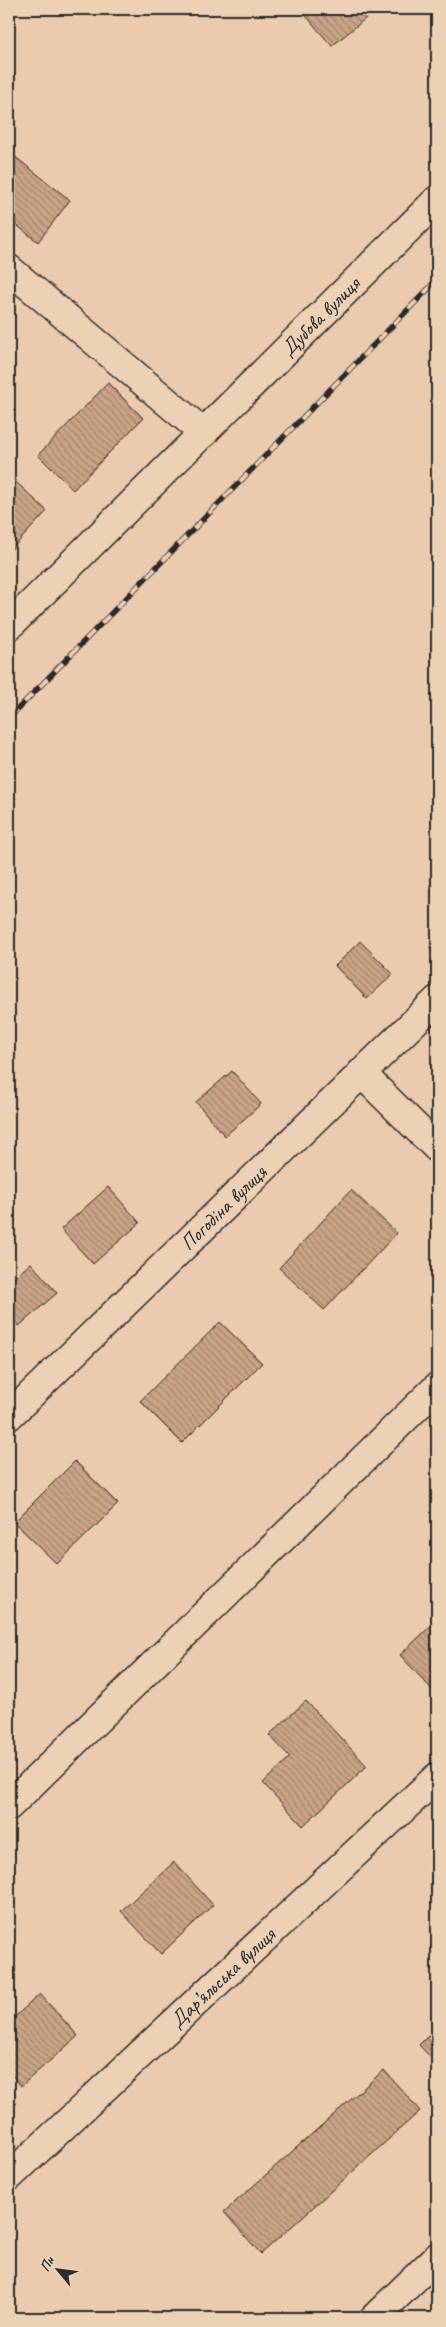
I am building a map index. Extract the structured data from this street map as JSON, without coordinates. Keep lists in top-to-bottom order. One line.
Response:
{"streets":{"street":["Дубова вулиця","Погодіна вулиця","Дар’яльська вулиця"]},"north":"top left"}
